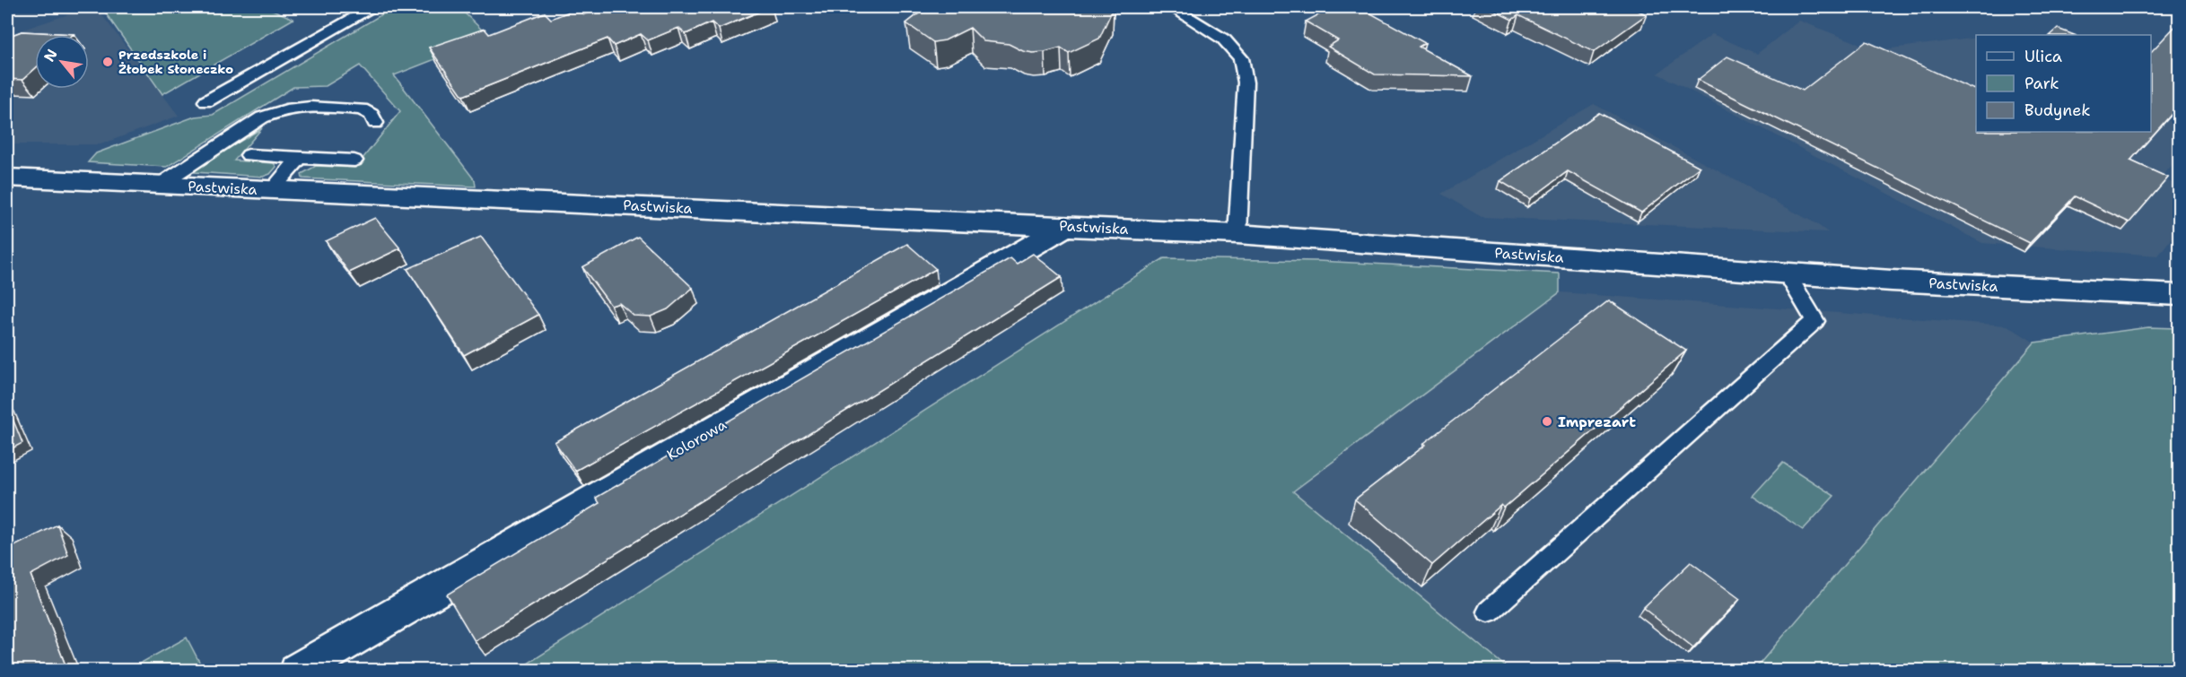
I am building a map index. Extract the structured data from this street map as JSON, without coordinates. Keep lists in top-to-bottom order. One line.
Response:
{"streets":{"street":["Pastwiska","Kolorowa"]},"crossings":[["Pastwiska","Kolorowa"]],"places":["Przedszkole i Żłobek Słoneczko","Imprezart"],"legend":["Ulica","Park","Budynek"],"north":"top left"}
